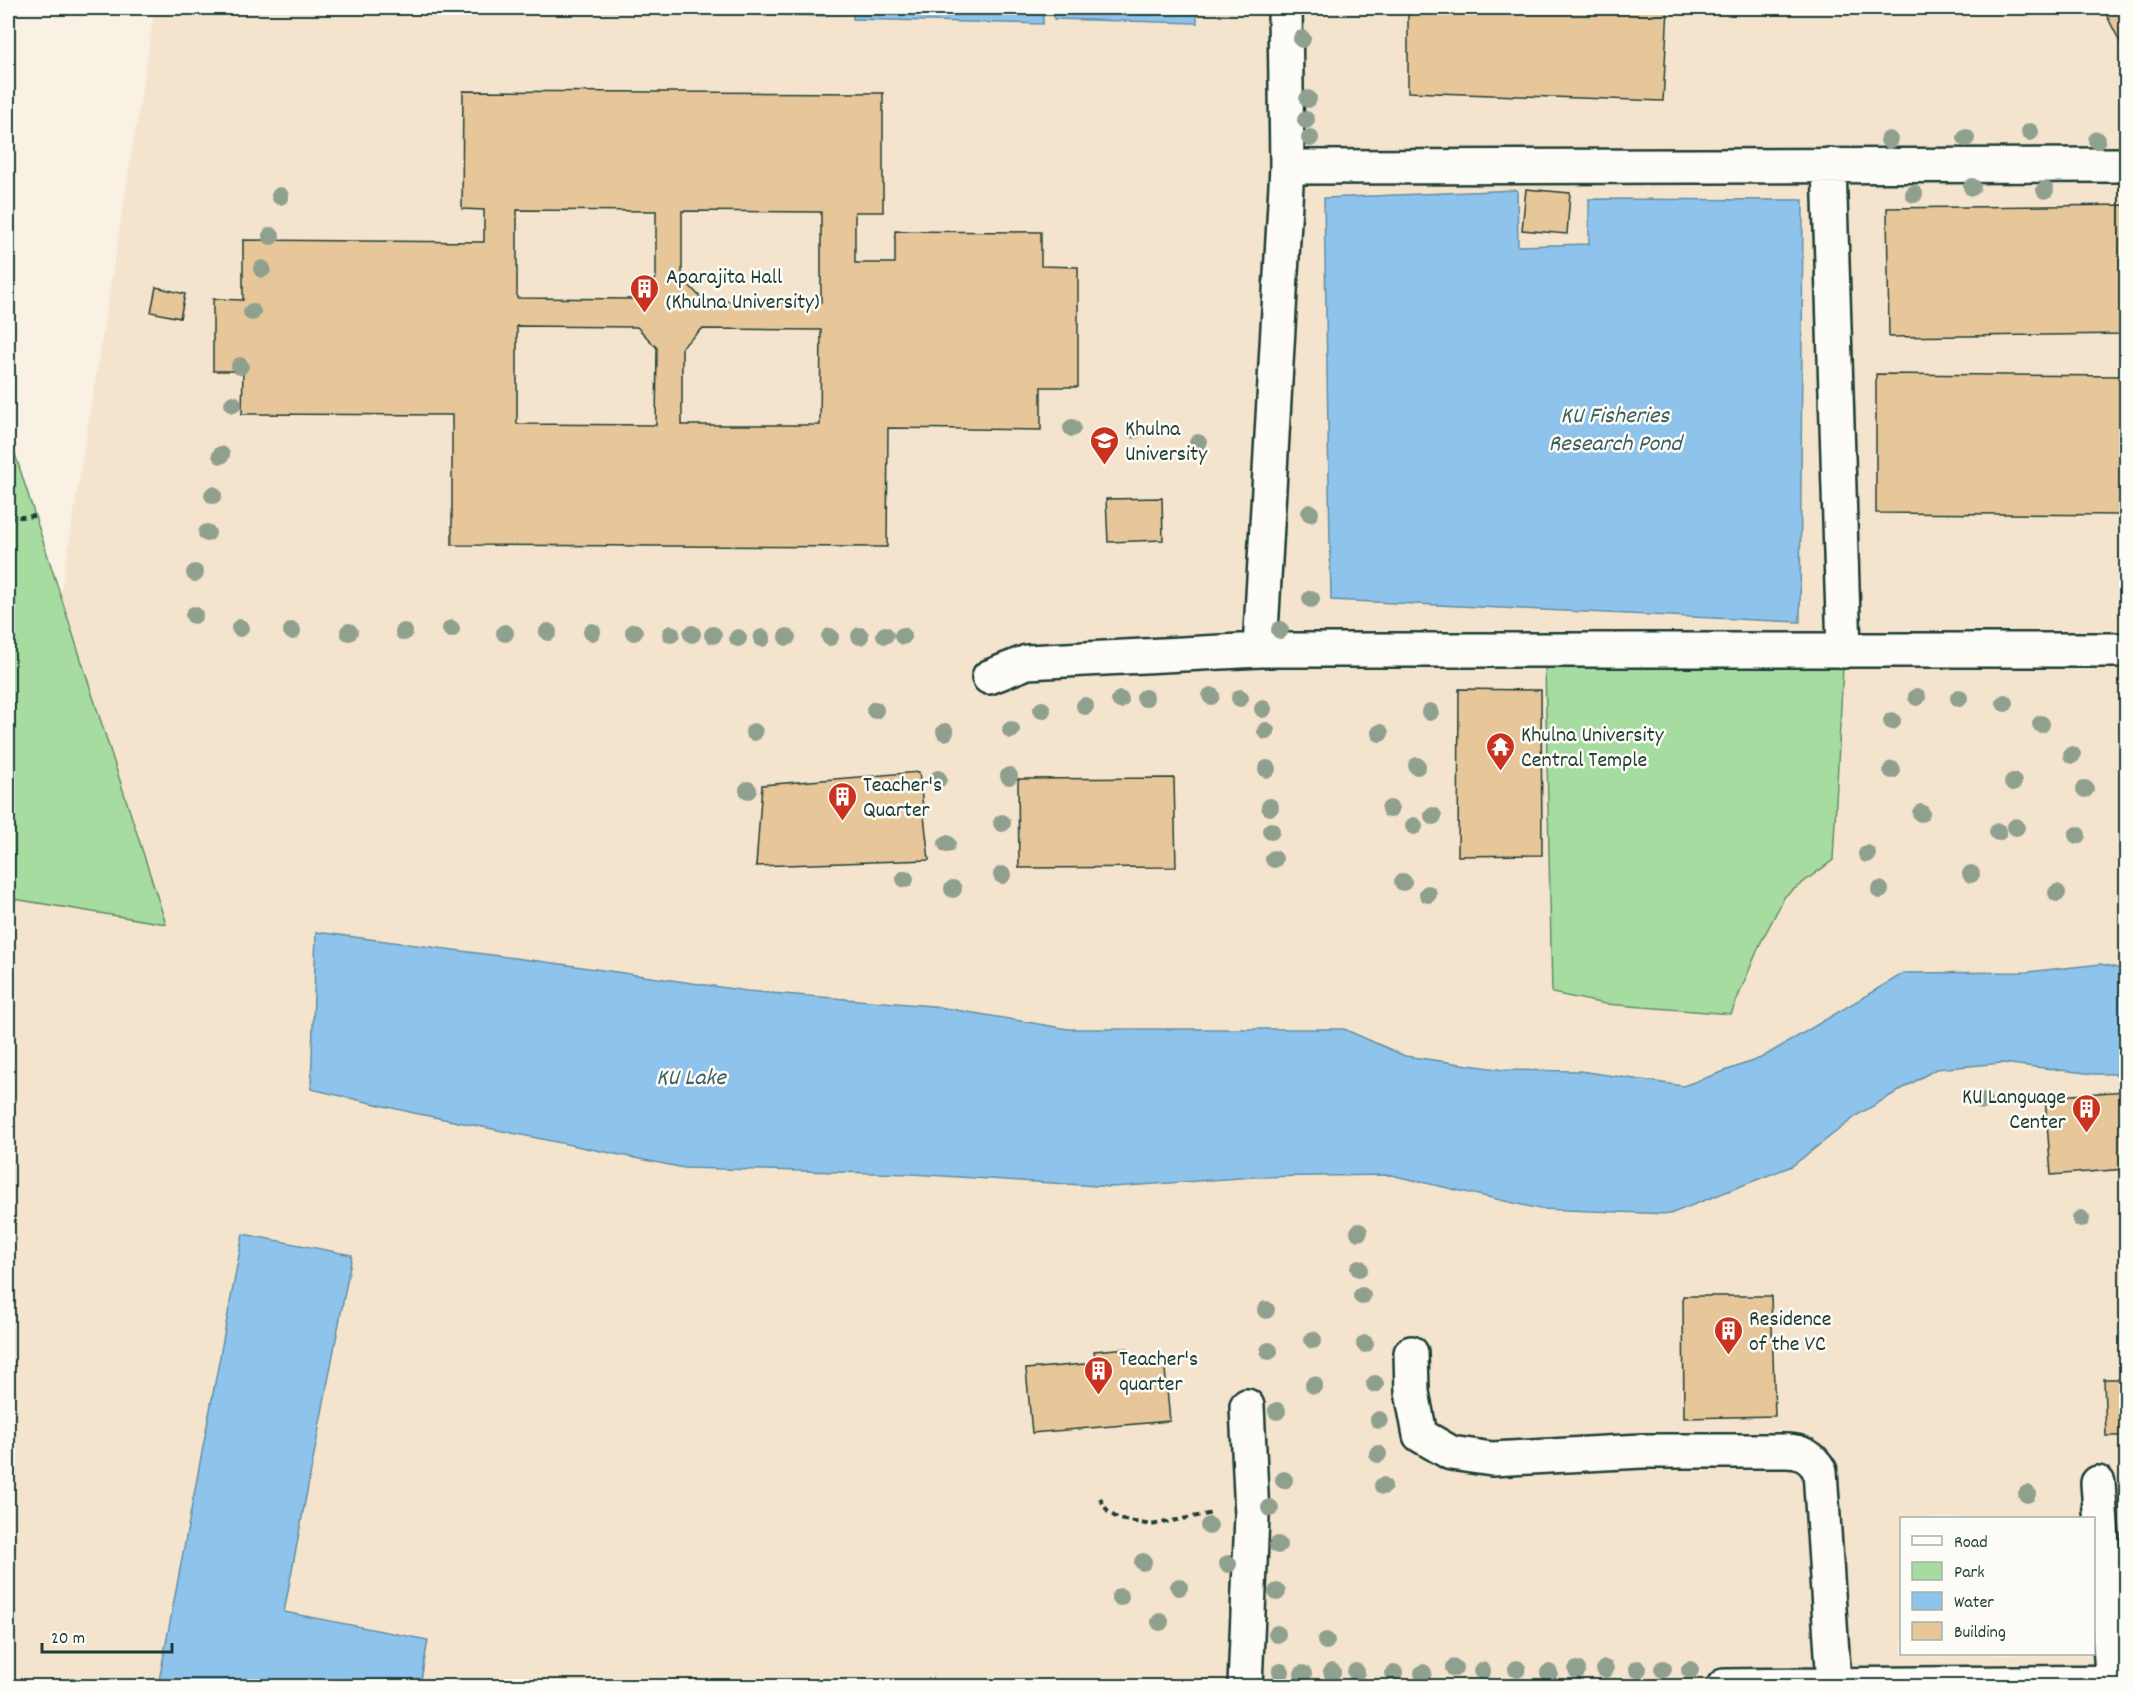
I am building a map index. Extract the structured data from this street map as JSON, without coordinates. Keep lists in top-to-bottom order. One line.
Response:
{"water":["KU Fisheries Research Pond","KU Lake"],"places":{"building":["Aparajita Hall (Khulna University)","Teacher's Quarter","KU Language Center","Residence of the VC","Teacher's quarter"],"school or university":["Khulna University"],"temple":["Khulna University Central Temple"]},"legend":["Road","Park","Water","Building"],"scale_bar":"20 m"}
